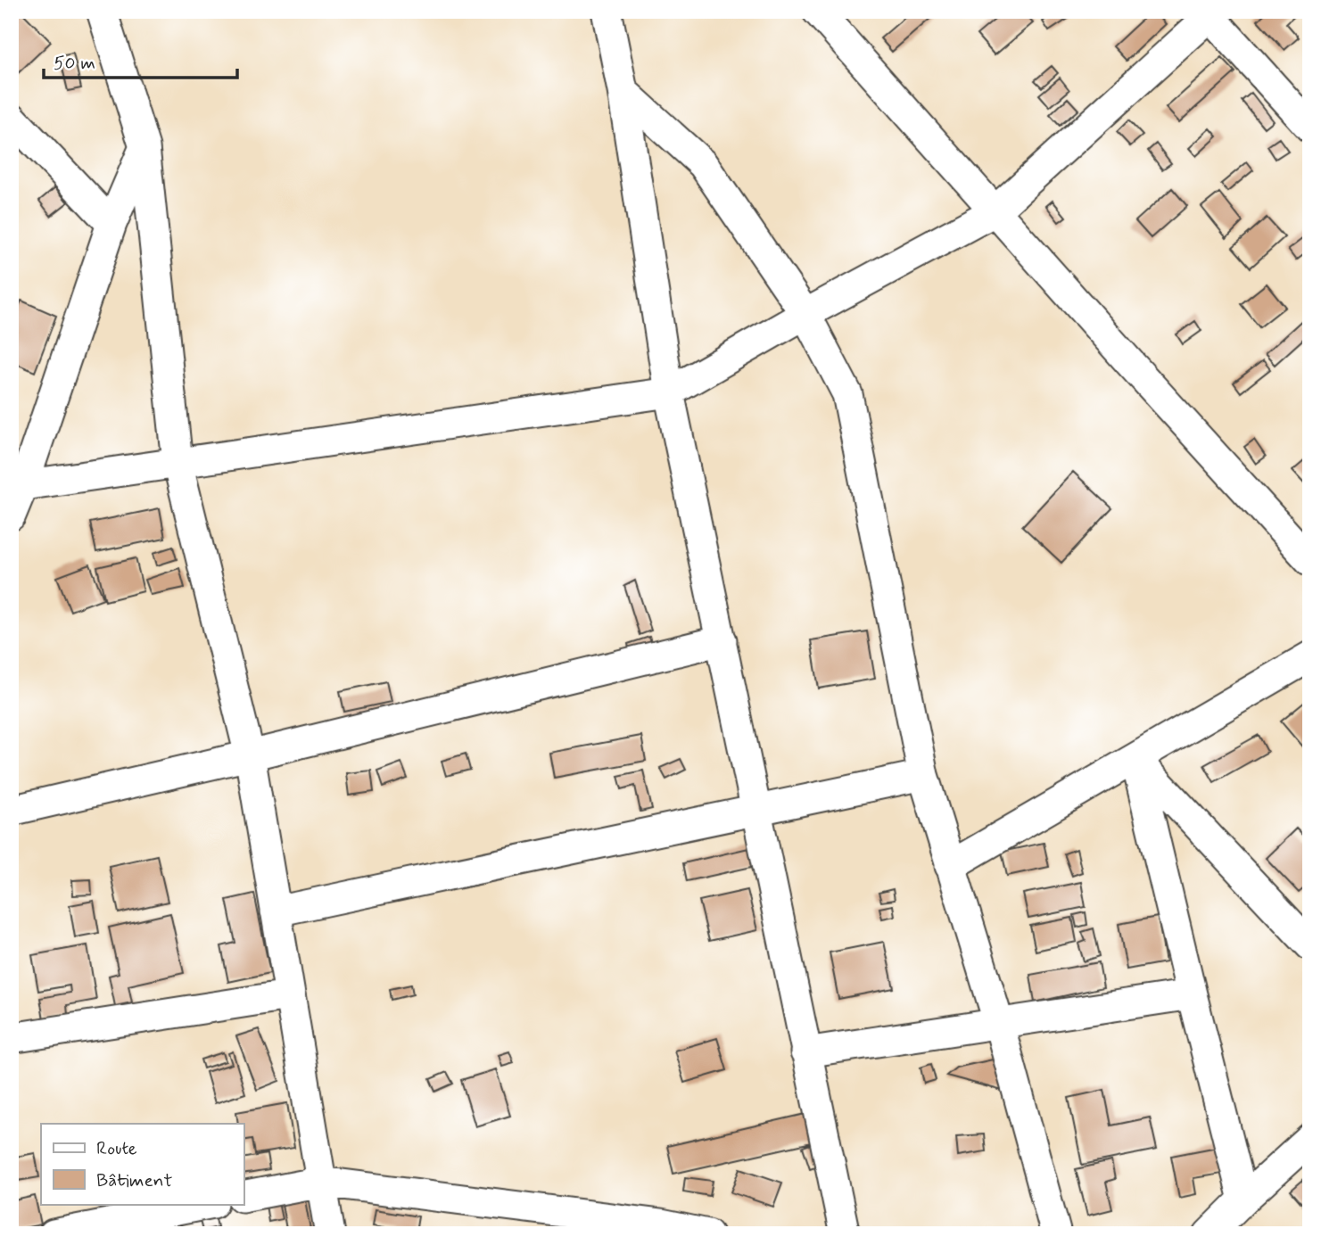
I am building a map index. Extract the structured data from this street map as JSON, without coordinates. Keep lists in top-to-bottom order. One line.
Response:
{"legend":["Route","Bâtiment"],"scale_bar":"50 m"}
